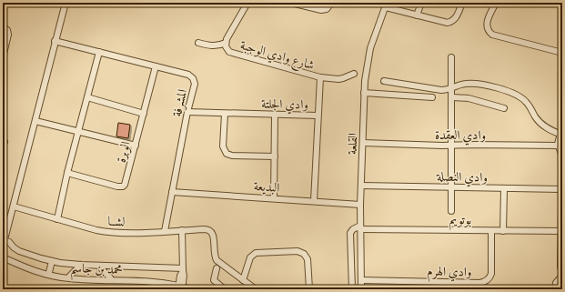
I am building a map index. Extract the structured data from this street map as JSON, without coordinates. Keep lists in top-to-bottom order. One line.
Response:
{"streets":{"street":["شارع وادي الوجبة","المشرفة","وادي الجلتة","وادي العقدة","القلعة","الوبرة","وادي النصلة","البديعة","بوتويم","لشــا","محمد بن جاسم","وادي الهرم"]},"crossings":[["المشرفة","وادي الجلتة"],["المشرفة","الوبرة"],["المشرفة","البديعة"],["المشرفة","لشــا"],["وادي الجلتة","البديعة"],["وادي العقدة","القلعة"],["القلعة","وادي النصلة"],["القلعة","البديعة"],["القلعة","بوتويم"],["القلعة","وادي الهرم"],["بوتويم","وادي الهرم"]]}
